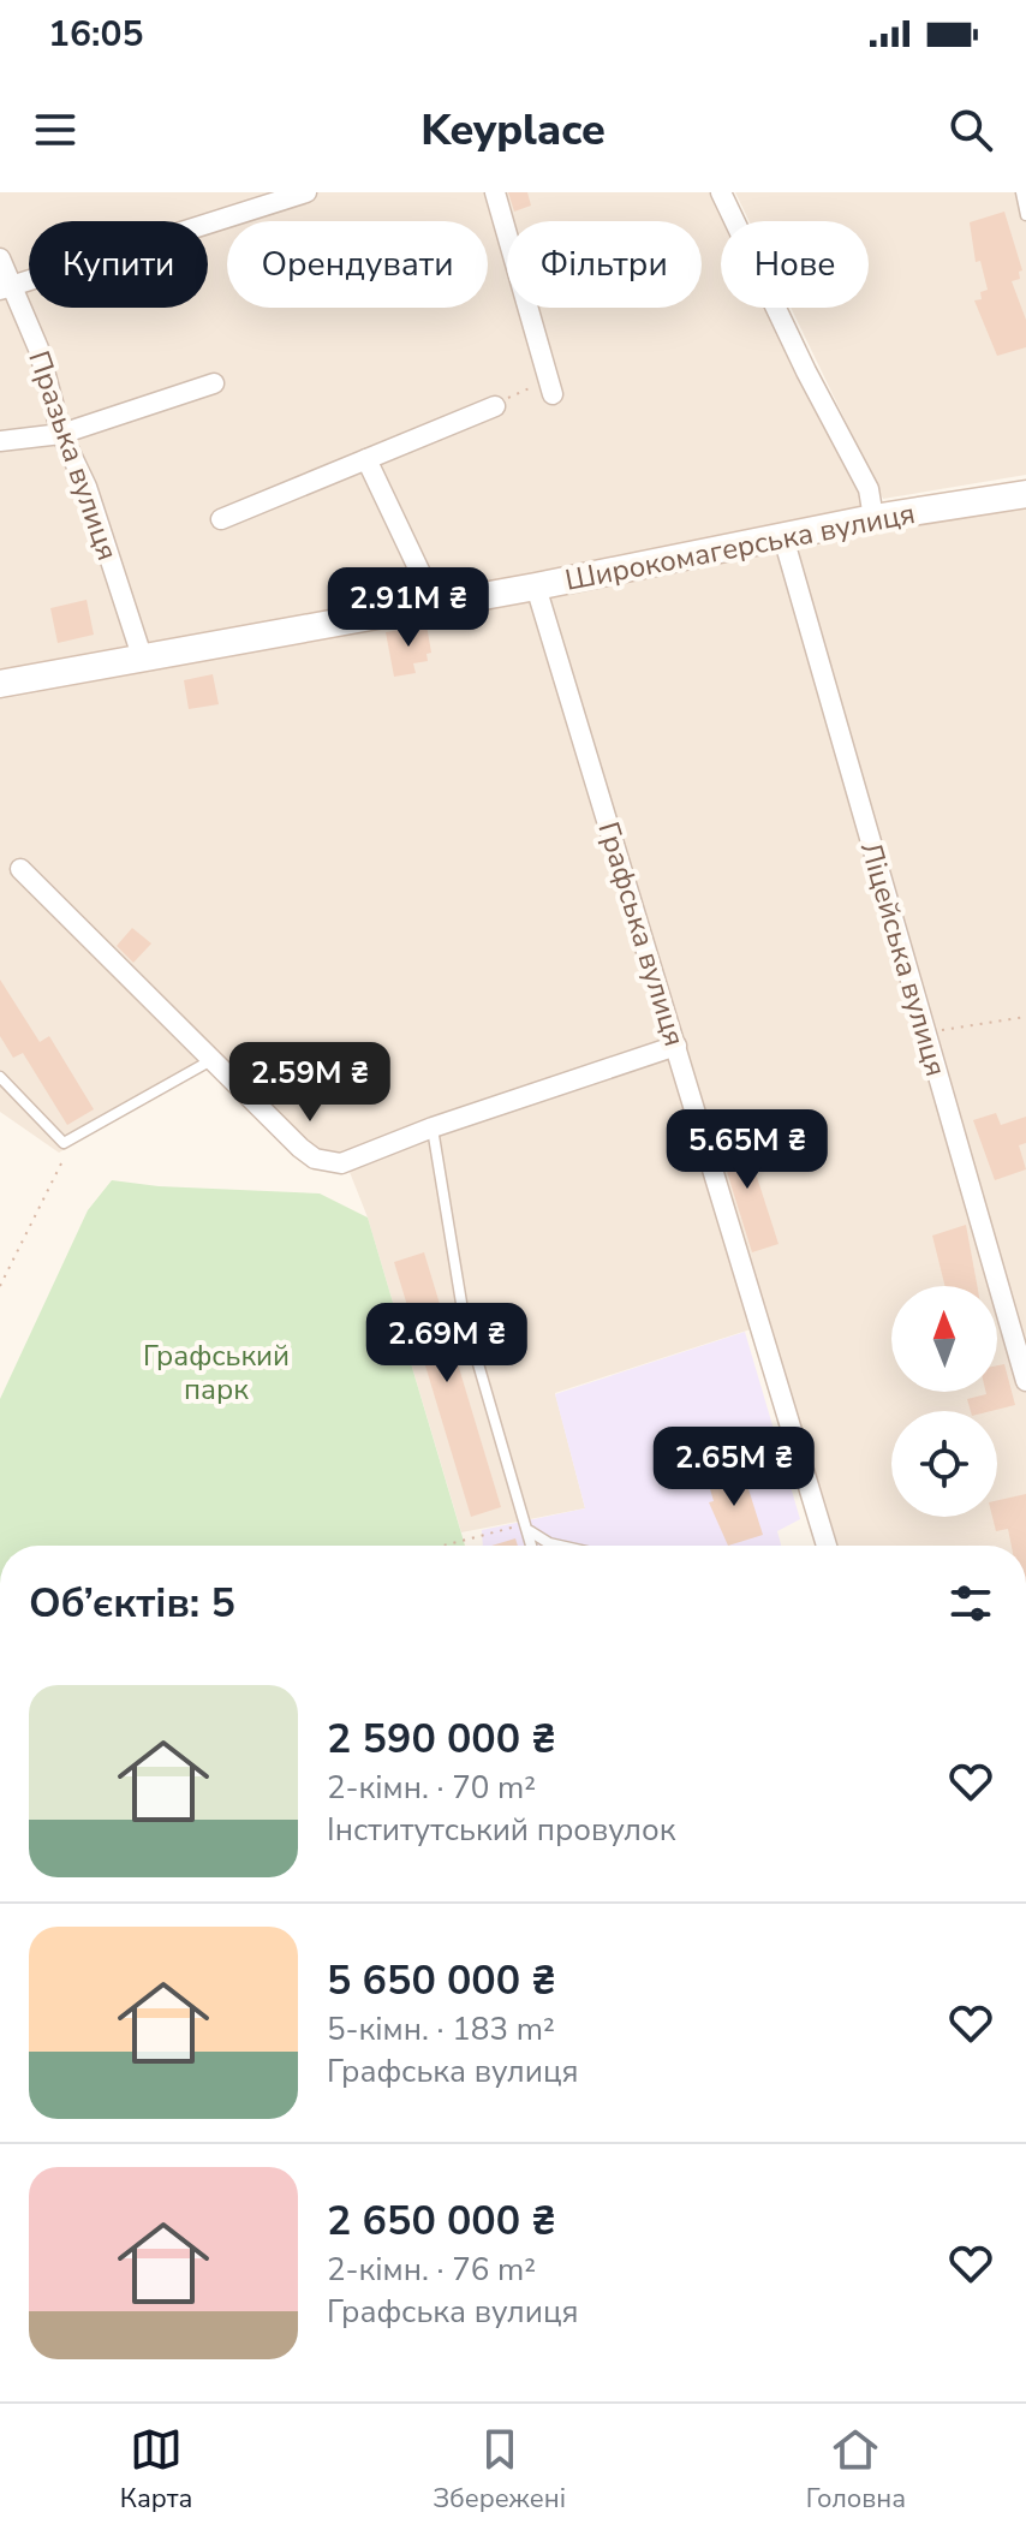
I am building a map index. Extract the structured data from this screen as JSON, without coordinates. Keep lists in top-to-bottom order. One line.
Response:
{"streets":{"street":["Празька вулиця","Широкомагерська вулиця","Графська вулиця","Ліцейська вулиця"]},"crossings":[["Празька вулиця","Широкомагерська вулиця"],["Широкомагерська вулиця","Графська вулиця"],["Широкомагерська вулиця","Ліцейська вулиця"]],"parks":["Графський парк"],"north":"top","page":{"status":"16:05","header":"Keyplace","chip":["Купити","Орендувати","Фільтри","Нове"],"price":["2.91M ₴","2.59M ₴","5.65M ₴","2.69M ₴","2.65M ₴"],"heading":"Об’єктів: 5","list":[{"name":"2 590 000 ₴","note":"2-кімн. · 70 m² · Інститутський провулок"},{"name":"5 650 000 ₴","note":"5-кімн. · 183 m² · Графська вулиця"},{"name":"2 650 000 ₴","note":"2-кімн. · 76 m² · Графська вулиця"}],"tabs":["Карта","Збережені","Головна"]}}
